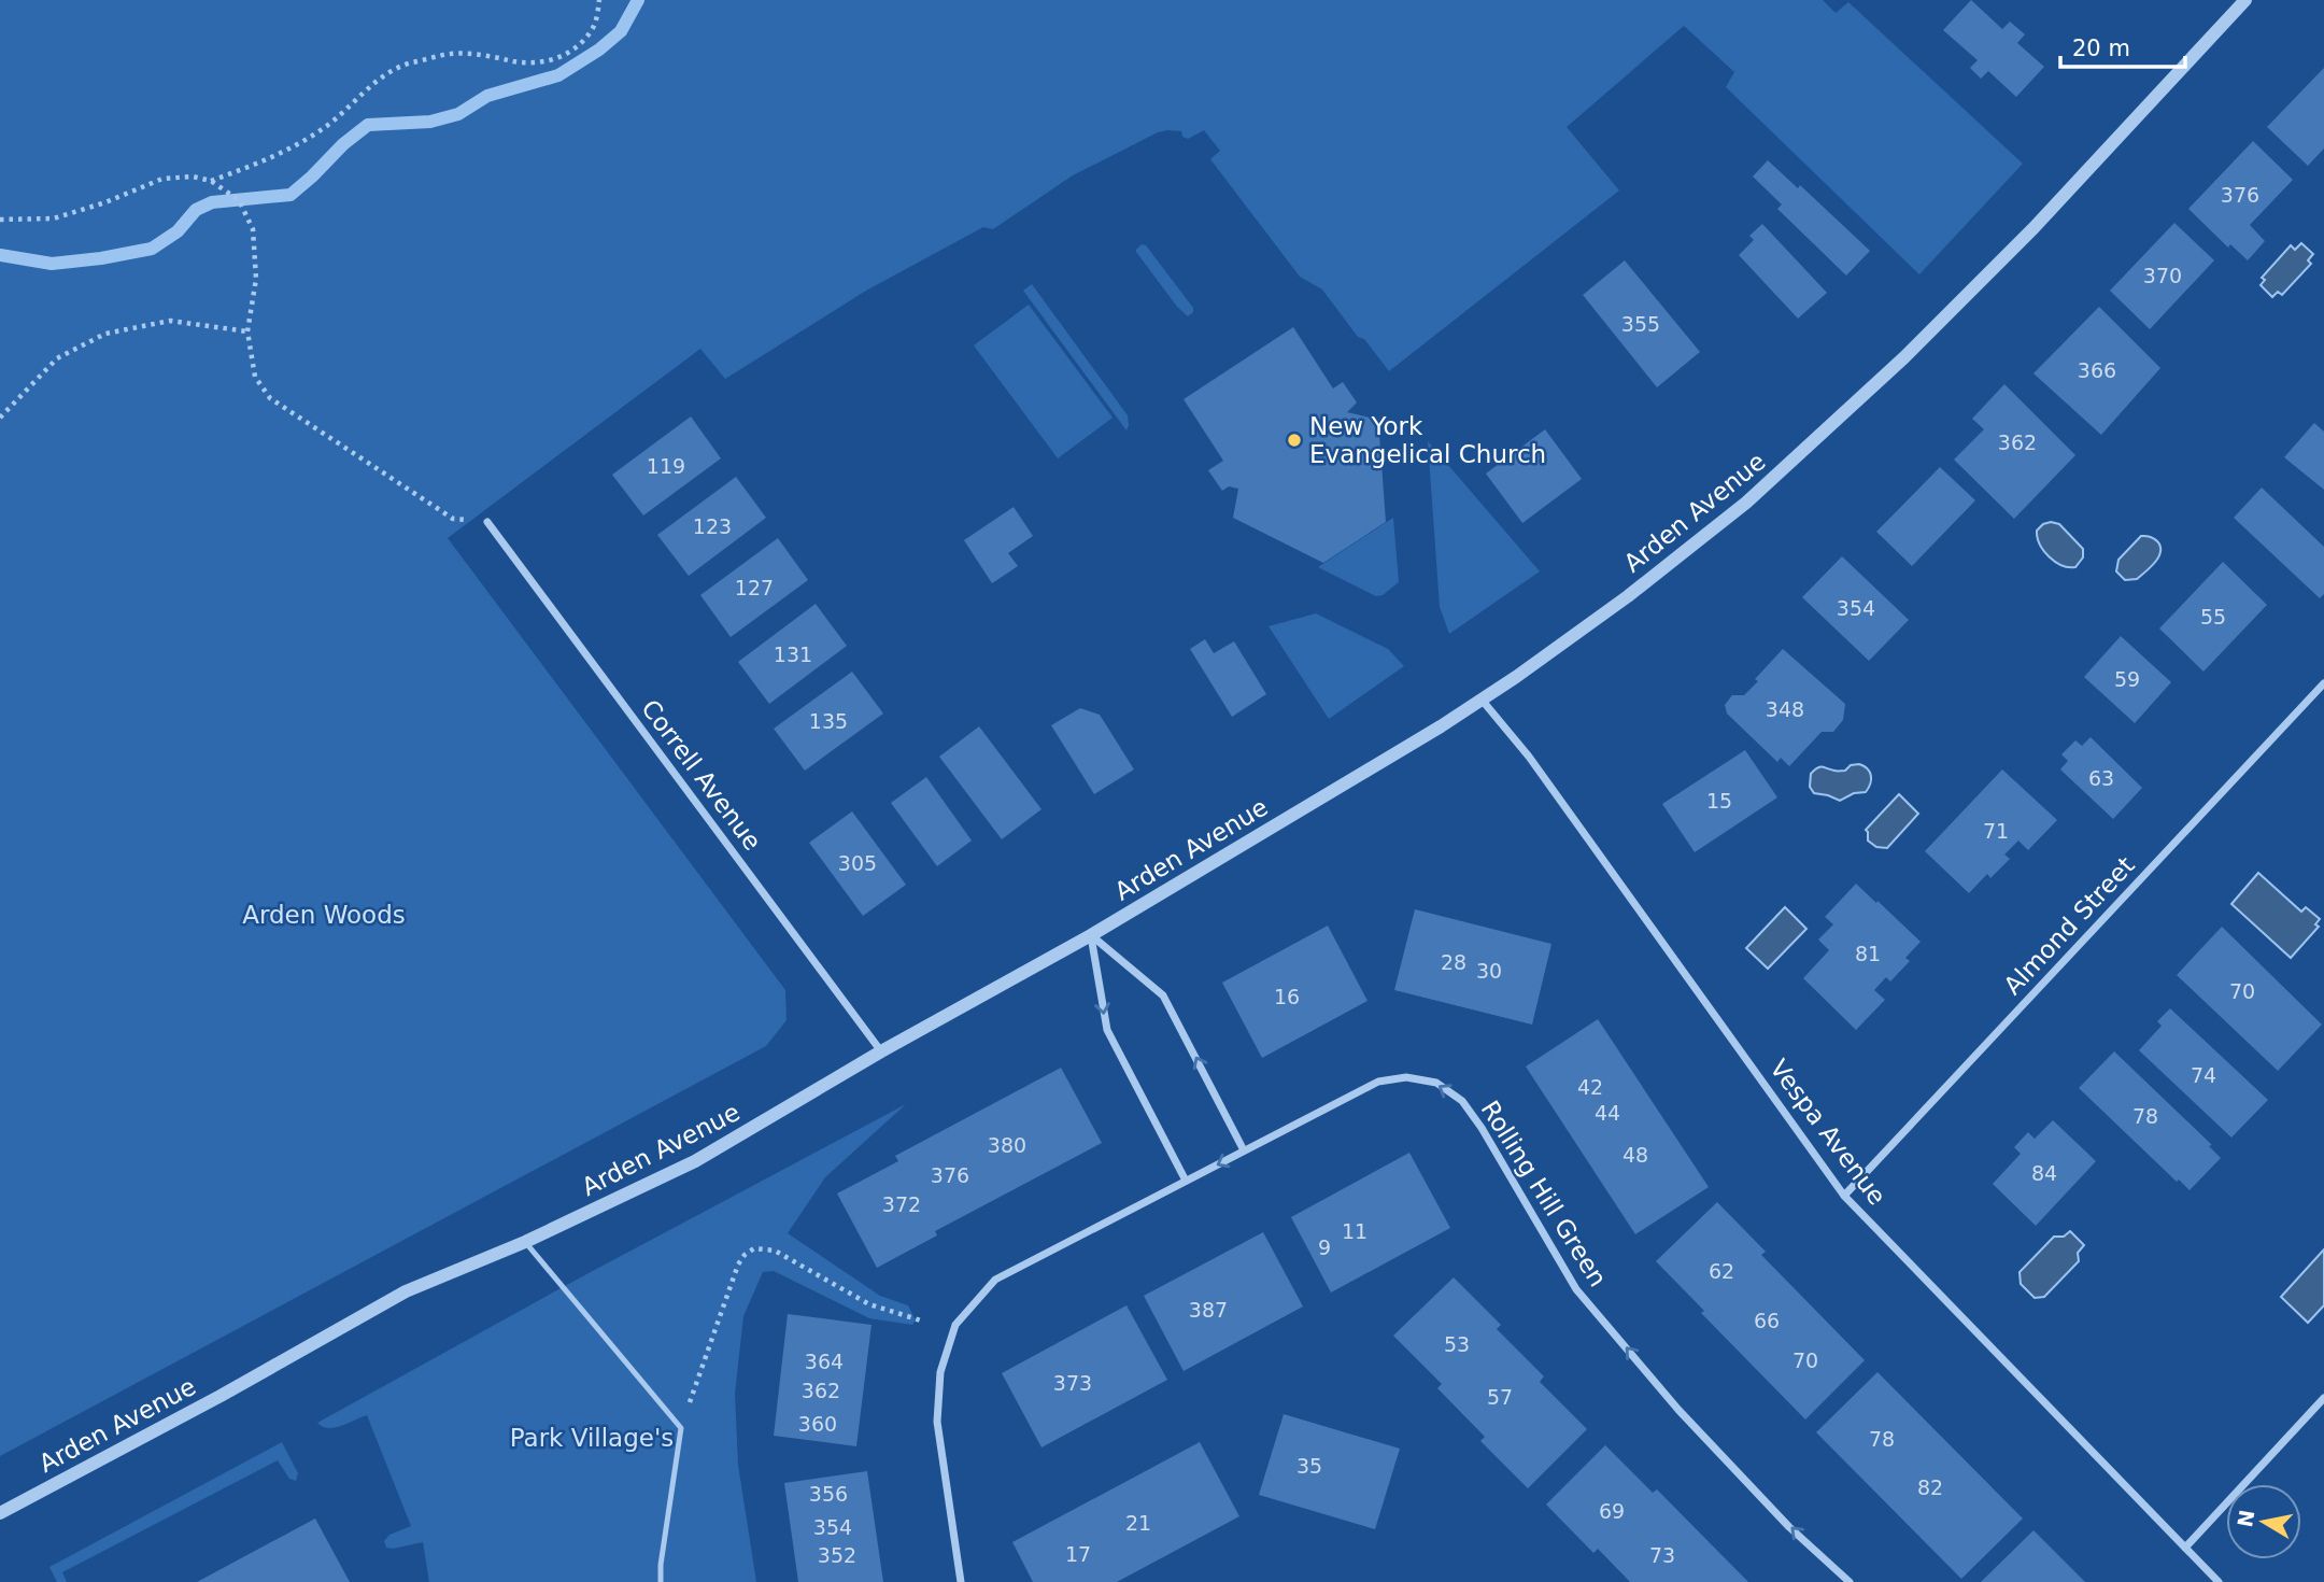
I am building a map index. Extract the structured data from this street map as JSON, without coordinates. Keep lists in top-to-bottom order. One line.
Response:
{"streets":{"street":["Arden Avenue","Correll Avenue","Almond Street","Vespa Avenue","Rolling Hill Green"]},"crossings":[["Arden Avenue","Correll Avenue"],["Arden Avenue","Vespa Avenue"],["Almond Street","Vespa Avenue"]],"one_way":["Rolling Hill Green"],"parks":["Arden Woods","Park Village's"],"places":["New York Evangelical Church"],"house_numbers":["376","370","355","366","362","119","123","127","354","55","131","59","348","135","63","15","71","305","81","28","30","70","16","74","42","44","78","380","48","84","376","372","11","9","62","387","66","53","70","364","373","362","57","360","78","35","82","356","69","21","354","17","352","73"],"scale_bar":"20 m","north":"left"}
